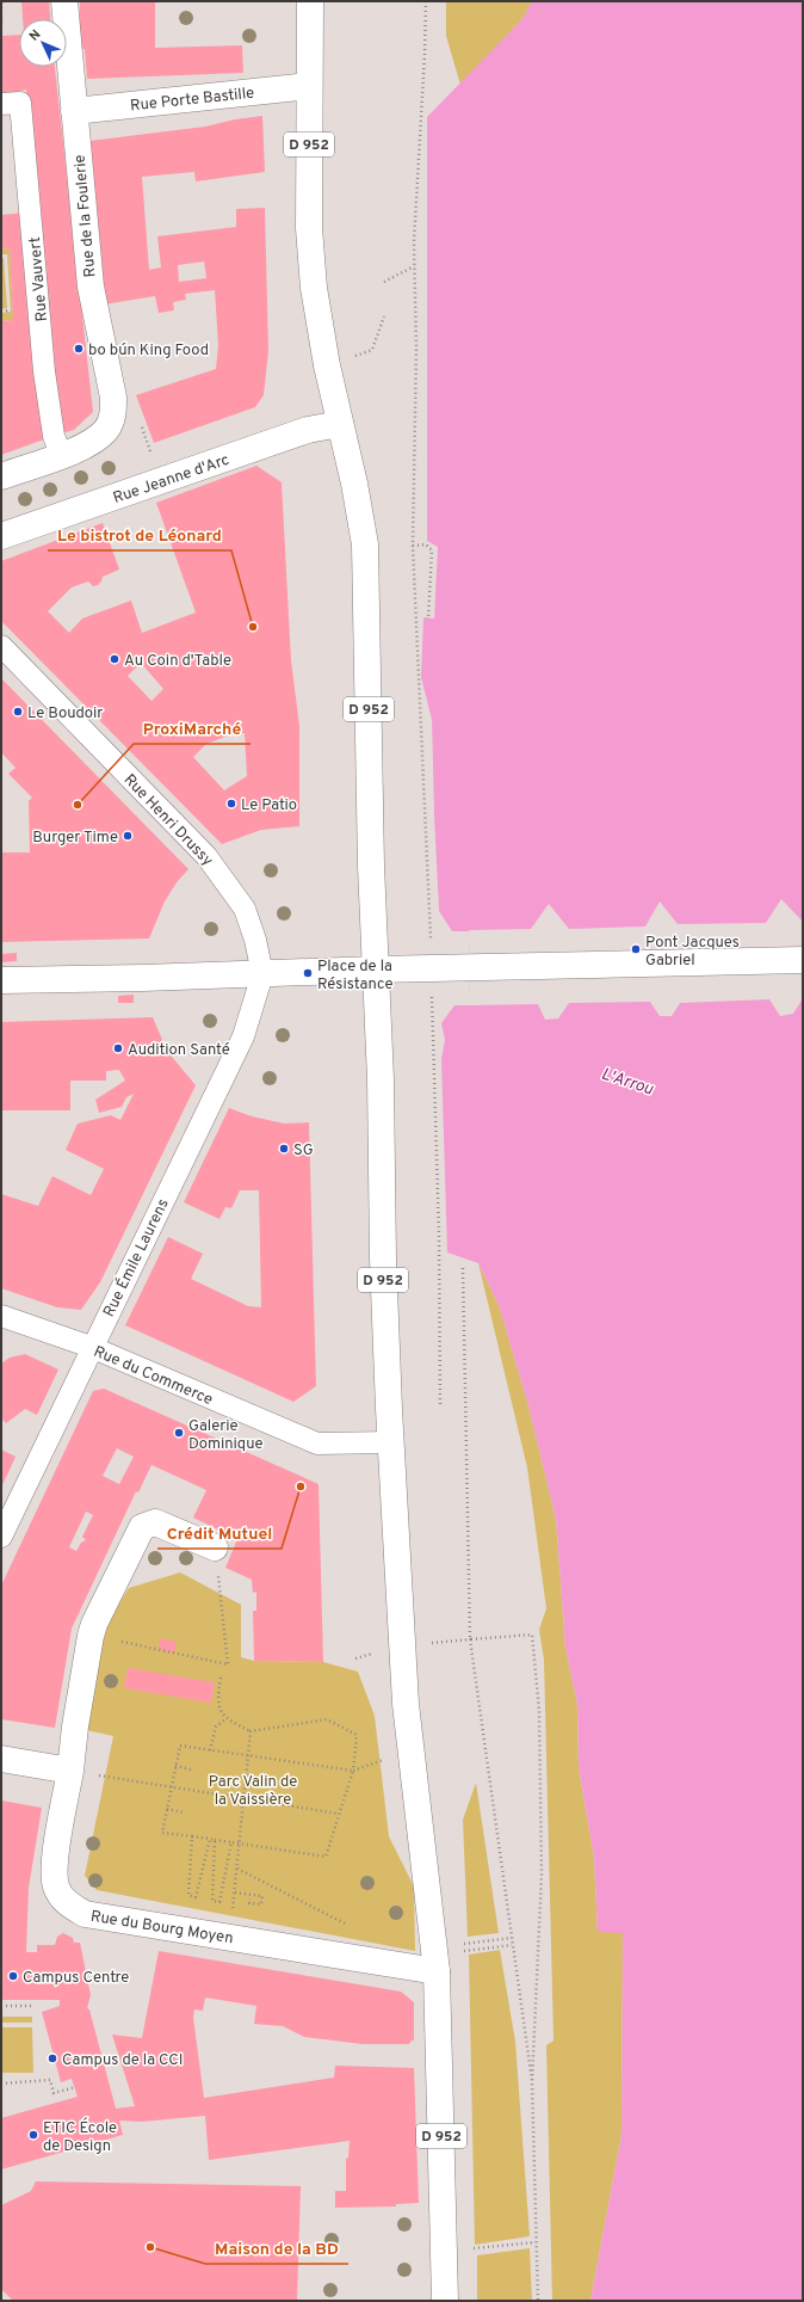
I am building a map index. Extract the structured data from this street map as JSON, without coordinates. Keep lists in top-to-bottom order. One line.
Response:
{"streets":{"main road":["Rue Porte Bastille","D 952","Rue de la Foulerie","Rue Jeanne d'Arc","Rue du Bourg Moyen"],"street":["Rue Vauvert","Rue Henri Drussy","Rue Émile Laurens","Rue du Commerce"]},"crossings":[["Rue Porte Bastille","D 952"],["Rue Porte Bastille","Rue de la Foulerie"],["D 952","Rue Jeanne d'Arc"],["D 952","Rue du Commerce"],["D 952","Rue du Bourg Moyen"],["Rue de la Foulerie","Rue Vauvert"],["Rue Henri Drussy","Rue Émile Laurens"],["Rue Émile Laurens","Rue du Commerce"]],"water":["L'Arrou"],"parks":["Parc Valin de la Vaissière"],"places":["bo bún King Food","Le bistrot de Léonard","Au Coin d'Table","Le Boudoir","Le Patio","ProxiMarché","Burger Time","Pont Jacques Gabriel","Place de la Résistance","Audition Santé","SG","Galerie Dominique","Crédit Mutuel","Campus Centre","Campus de la CCI","ETIC École de Design","Maison de la BD"],"north":"top left"}
